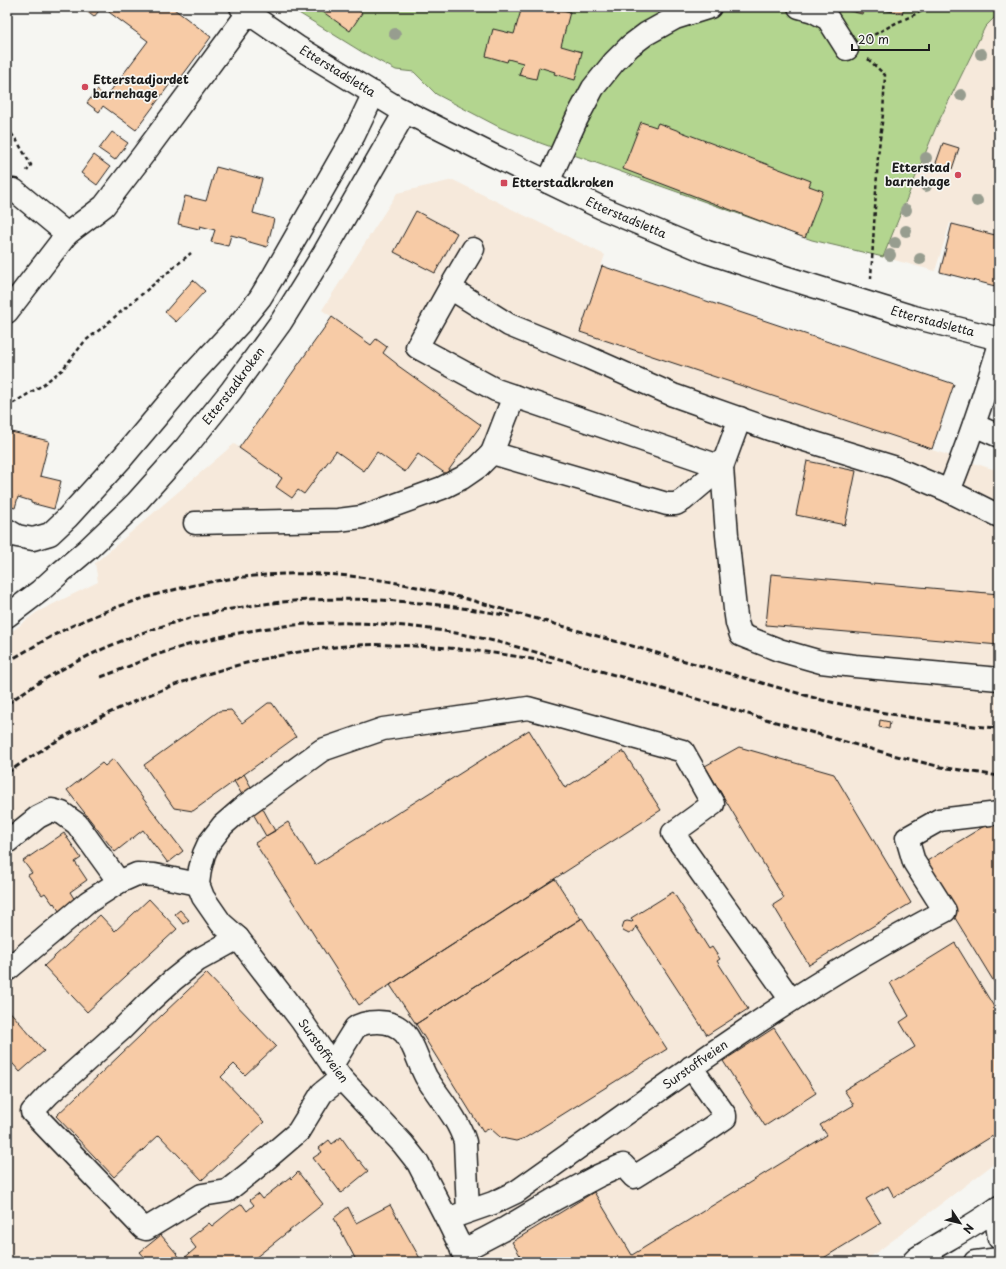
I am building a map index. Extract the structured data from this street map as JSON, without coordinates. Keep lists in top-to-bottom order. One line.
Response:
{"streets":{"street":["Etterstadsletta","Etterstadkroken","Surstoffveien"]},"crossings":[["Etterstadsletta","Etterstadkroken"]],"places":{"other":["Etterstadjordet barnehage","Etterstad barnehage"],"transit":["Etterstadkroken"]},"scale_bar":"20 m","north":"bottom right"}
